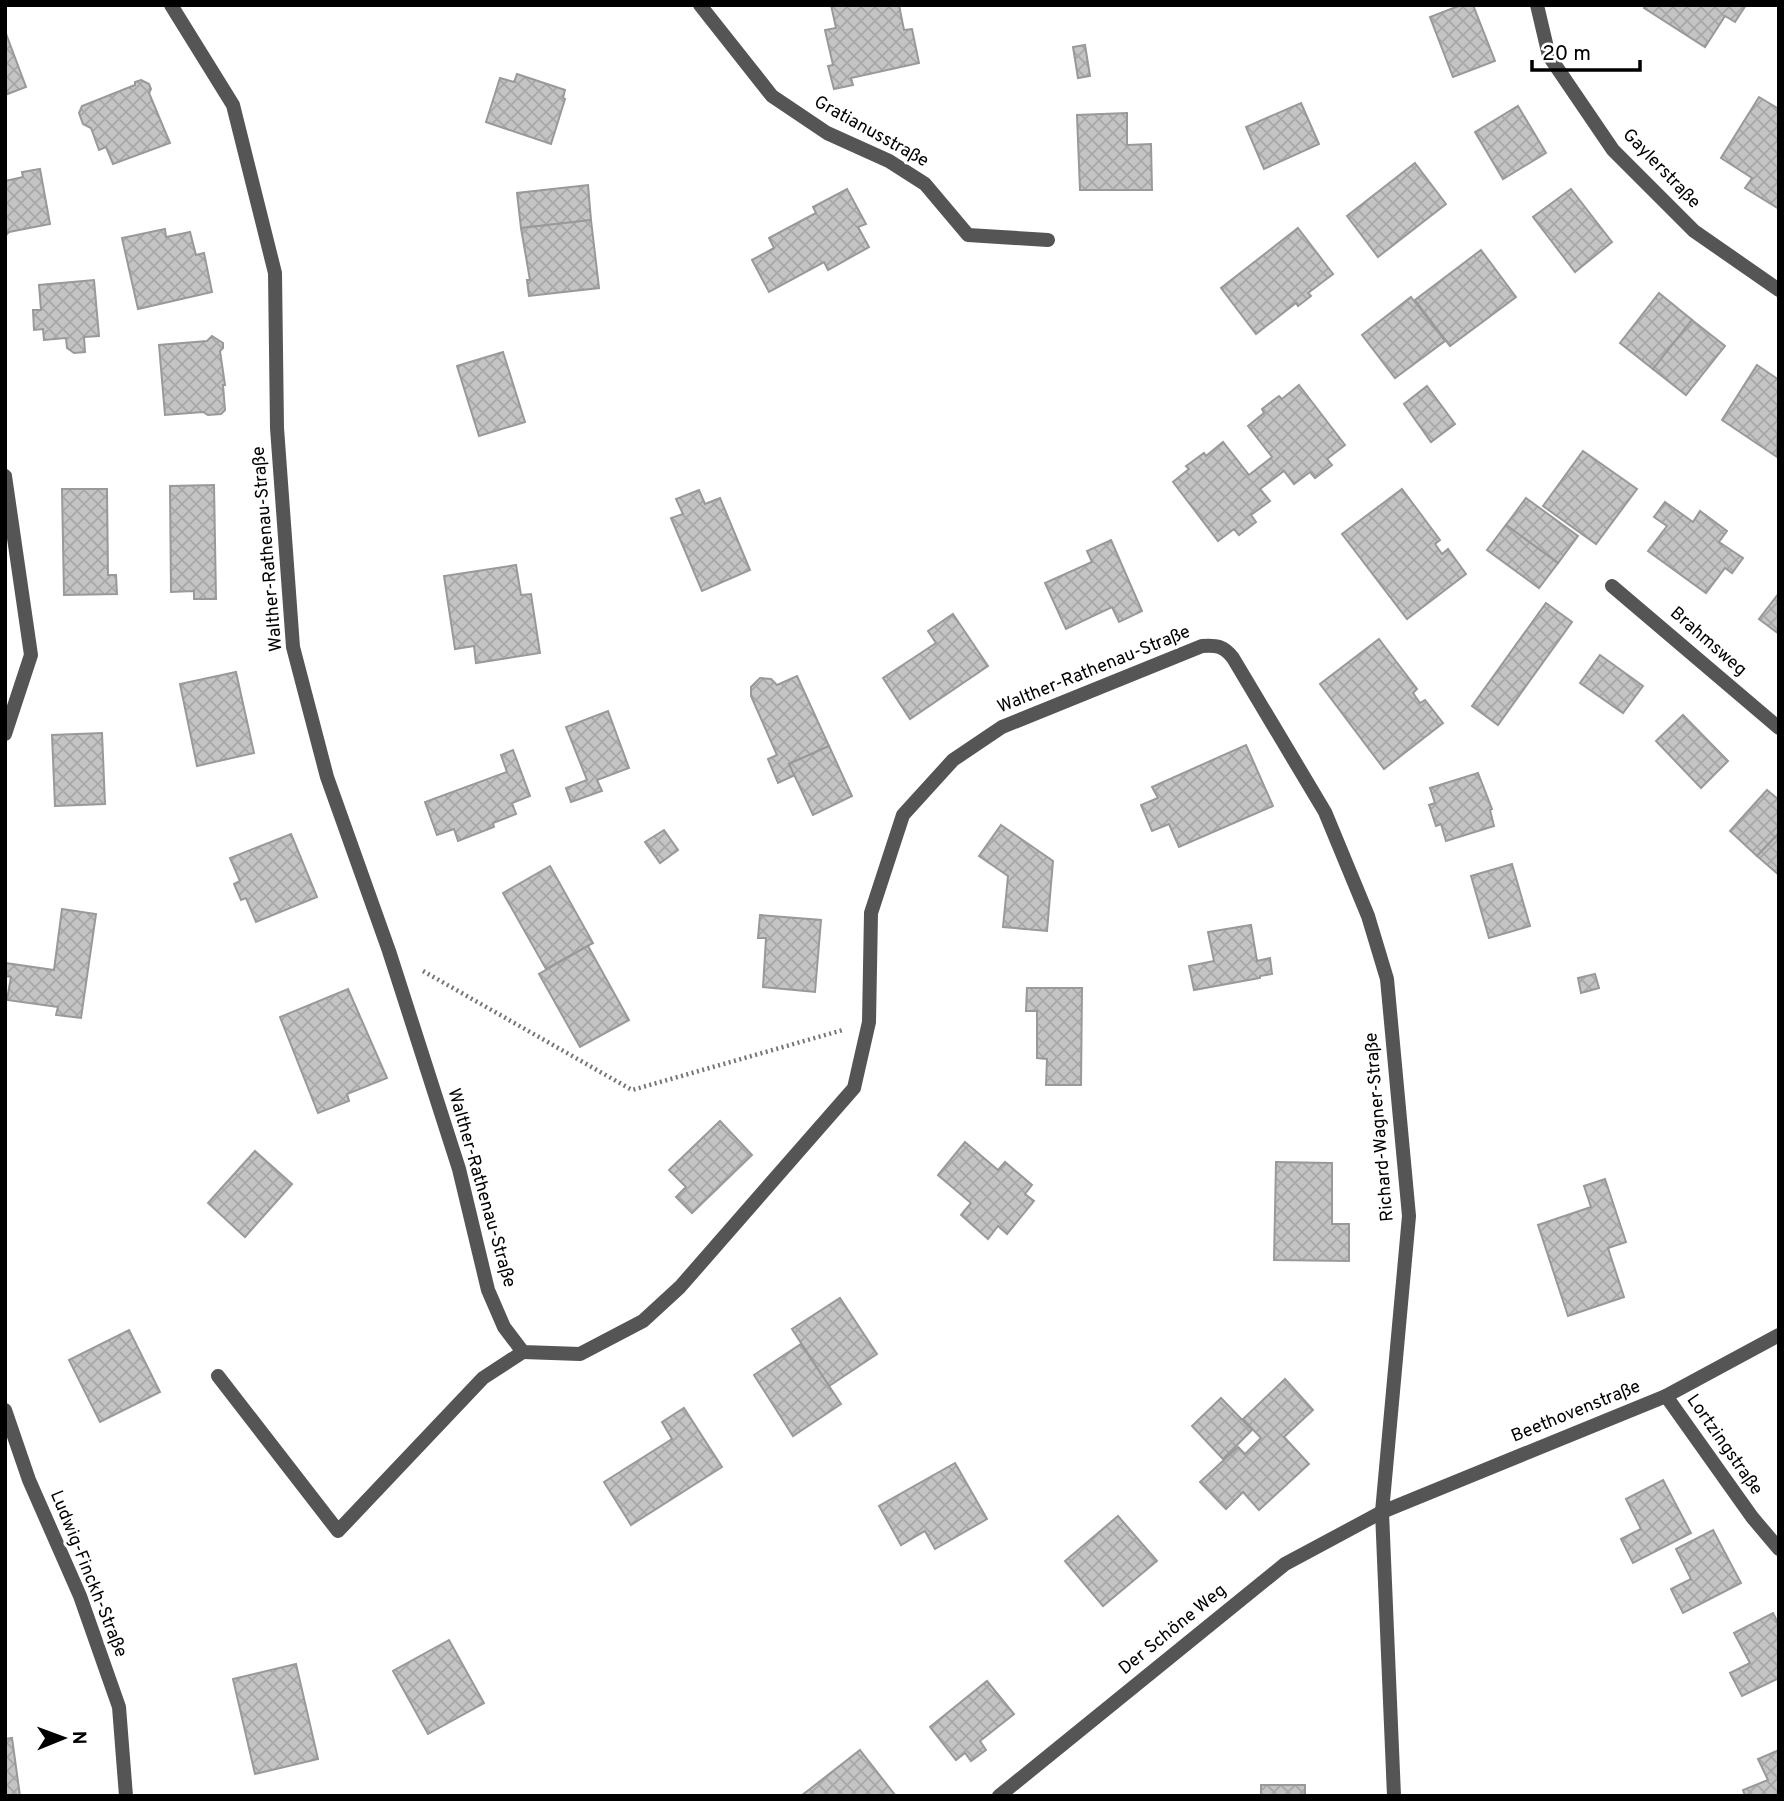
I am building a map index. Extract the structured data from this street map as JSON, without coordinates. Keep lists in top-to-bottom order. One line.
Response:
{"streets":{"street":["Gratianusstraße","Gaylerstraße","Walther-Rathenau-Straße","Brahmsweg","Richard-Wagner-Straße","Beethovenstraße","Lortzingstraße","Ludwig-Finckh-Straße","Der Schöne Weg"]},"crossings":[["Walther-Rathenau-Straße","Richard-Wagner-Straße"],["Richard-Wagner-Straße","Beethovenstraße"],["Richard-Wagner-Straße","Der Schöne Weg"],["Beethovenstraße","Lortzingstraße"],["Beethovenstraße","Der Schöne Weg"]],"scale_bar":"20 m","north":"right"}
